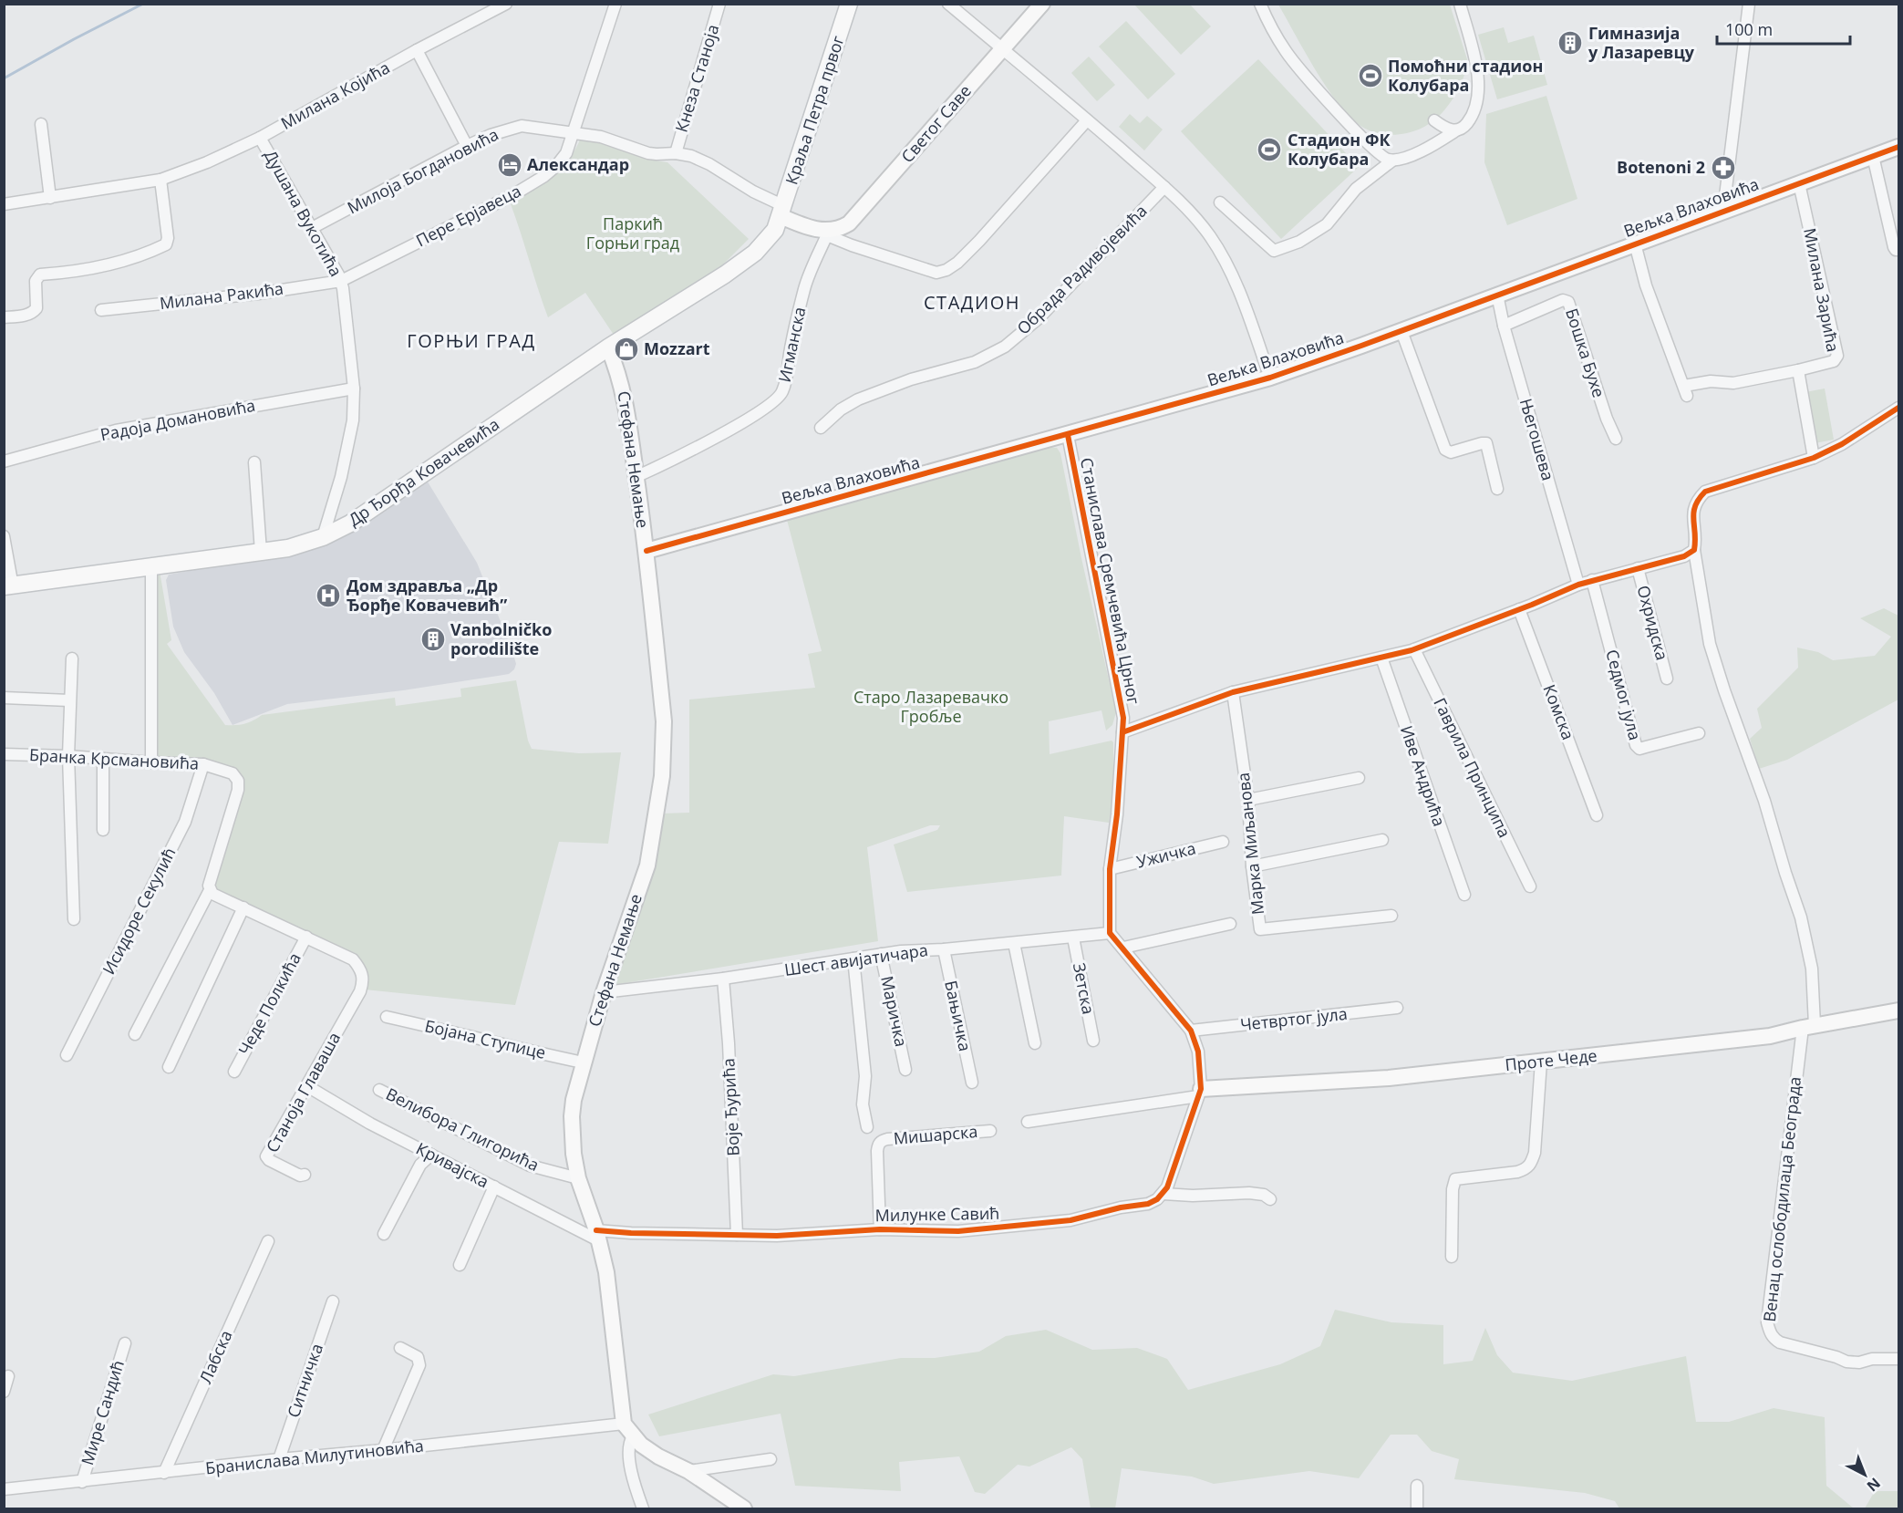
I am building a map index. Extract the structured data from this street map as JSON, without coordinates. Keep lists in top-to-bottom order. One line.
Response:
{"streets":{"main road":["Краља Петра првог","Др Ђорђа Ковачевића"],"street":["Кнеза Станоја","Милана Којића","Светог Саве","Милоја Богдановића","Вељка Влаховића","Душана Вукотића","Пере Ерјавеца","Обрада Радивојевића","Милана Зарића","Милана Ракића","Игманска","Бошка Бухе","Радоја Домановића","Његошева","Стефана Немање","Станислава Сремчевића Црног","Охридска","Седмог јула","Комска","Бранка Крсмановића","Гаврила Принципа","Иве Андрића","Марка Миљанова","Ужичка","Исидоре Секулић","Шест авијатичара","Зетска","Чеде Полкића","Маричка","Бањичка","Четвртог јула","Бојана Ступице","Проте Чеде","Станоја Главаша","Воје Ђурића","Велибора Глигорића","Мишарска","Кривајска","Венац ослободилаца Београда","Милунке Савић","Лабска","Ситничка","Мире Сандић","Бранислава Милутиновића"]},"crossings":[["Кнеза Станоја","Милоја Богдановића"],["Милана Којића","Душана Вукотића"],["Краља Петра првог","Милоја Богдановића"],["Краља Петра првог","Др Ђорђа Ковачевића"],["Светог Саве","Игманска"],["Милоја Богдановића","Душана Вукотића"],["Милоја Богдановића","Пере Ерјавеца"],["Милоја Богдановића","Др Ђорђа Ковачевића"],["Вељка Влаховића","Милана Зарића"],["Вељка Влаховића","Његошева"],["Вељка Влаховића","Стефана Немање"],["Вељка Влаховића","Станислава Сремчевића Црног"],["Душана Вукотића","Пере Ерјавеца"],["Душана Вукотића","Милана Ракића"],["Душана Вукотића","Радоја Домановића"],["Душана Вукотића","Др Ђорђа Ковачевића"],["Пере Ерјавеца","Милана Ракића"],["Игманска","Стефана Немање"],["Бошка Бухе","Његошева"],["Његошева","Станислава Сремчевића Црног"],["Стефана Немање","Др Ђорђа Ковачевића"],["Стефана Немање","Шест авијатичара"],["Стефана Немање","Бојана Ступице"],["Стефана Немање","Велибора Глигорића"],["Стефана Немање","Кривајска"],["Стефана Немање","Милунке Савић"],["Стефана Немање","Бранислава Милутиновића"],["Станислава Сремчевића Црног","Охридска"],["Станислава Сремчевића Црног","Седмог јула"],["Станислава Сремчевића Црног","Комска"],["Станислава Сремчевића Црног","Гаврила Принципа"],["Станислава Сремчевића Црног","Иве Андрића"],["Станислава Сремчевића Црног","Марка Миљанова"],["Станислава Сремчевића Црног","Ужичка"],["Станислава Сремчевића Црног","Шест авијатичара"],["Бранка Крсмановића","Исидоре Секулић"],["Шест авијатичара","Зетска"],["Шест авијатичара","Маричка"],["Шест авијатичара","Бањичка"],["Шест авијатичара","Воје Ђурића"],["Чеде Полкића","Станоја Главаша"],["Проте Чеде","Венац ослободилаца Београда"],["Станоја Главаша","Кривајска"],["Воје Ђурића","Милунке Савић"],["Мишарска","Милунке Савић"],["Кривајска","Милунке Савић"],["Лабска","Бранислава Милутиновића"],["Ситничка","Бранислава Милутиновића"],["Мире Сандић","Бранислава Милутиновића"]],"districts":["СТАДИОН","ГОРЊИ ГРАД"],"parks":["Паркић Горњи град","Старо Лазаревачко Гробље"],"places":{"building":["Гимназија у Лазаревцу","Vanbolničko porodilište"],"sports":["Помоћни стадион Колубара","Стадион ФК Колубара"],"hotel":["Александар"],"pharmacy":["Botenoni 2"],"shop":["Mozzart"],"hospital":["Дом здравља „Др Ђорђе Ковачевић”"]},"scale_bar":"100 m","north":"bottom right"}
